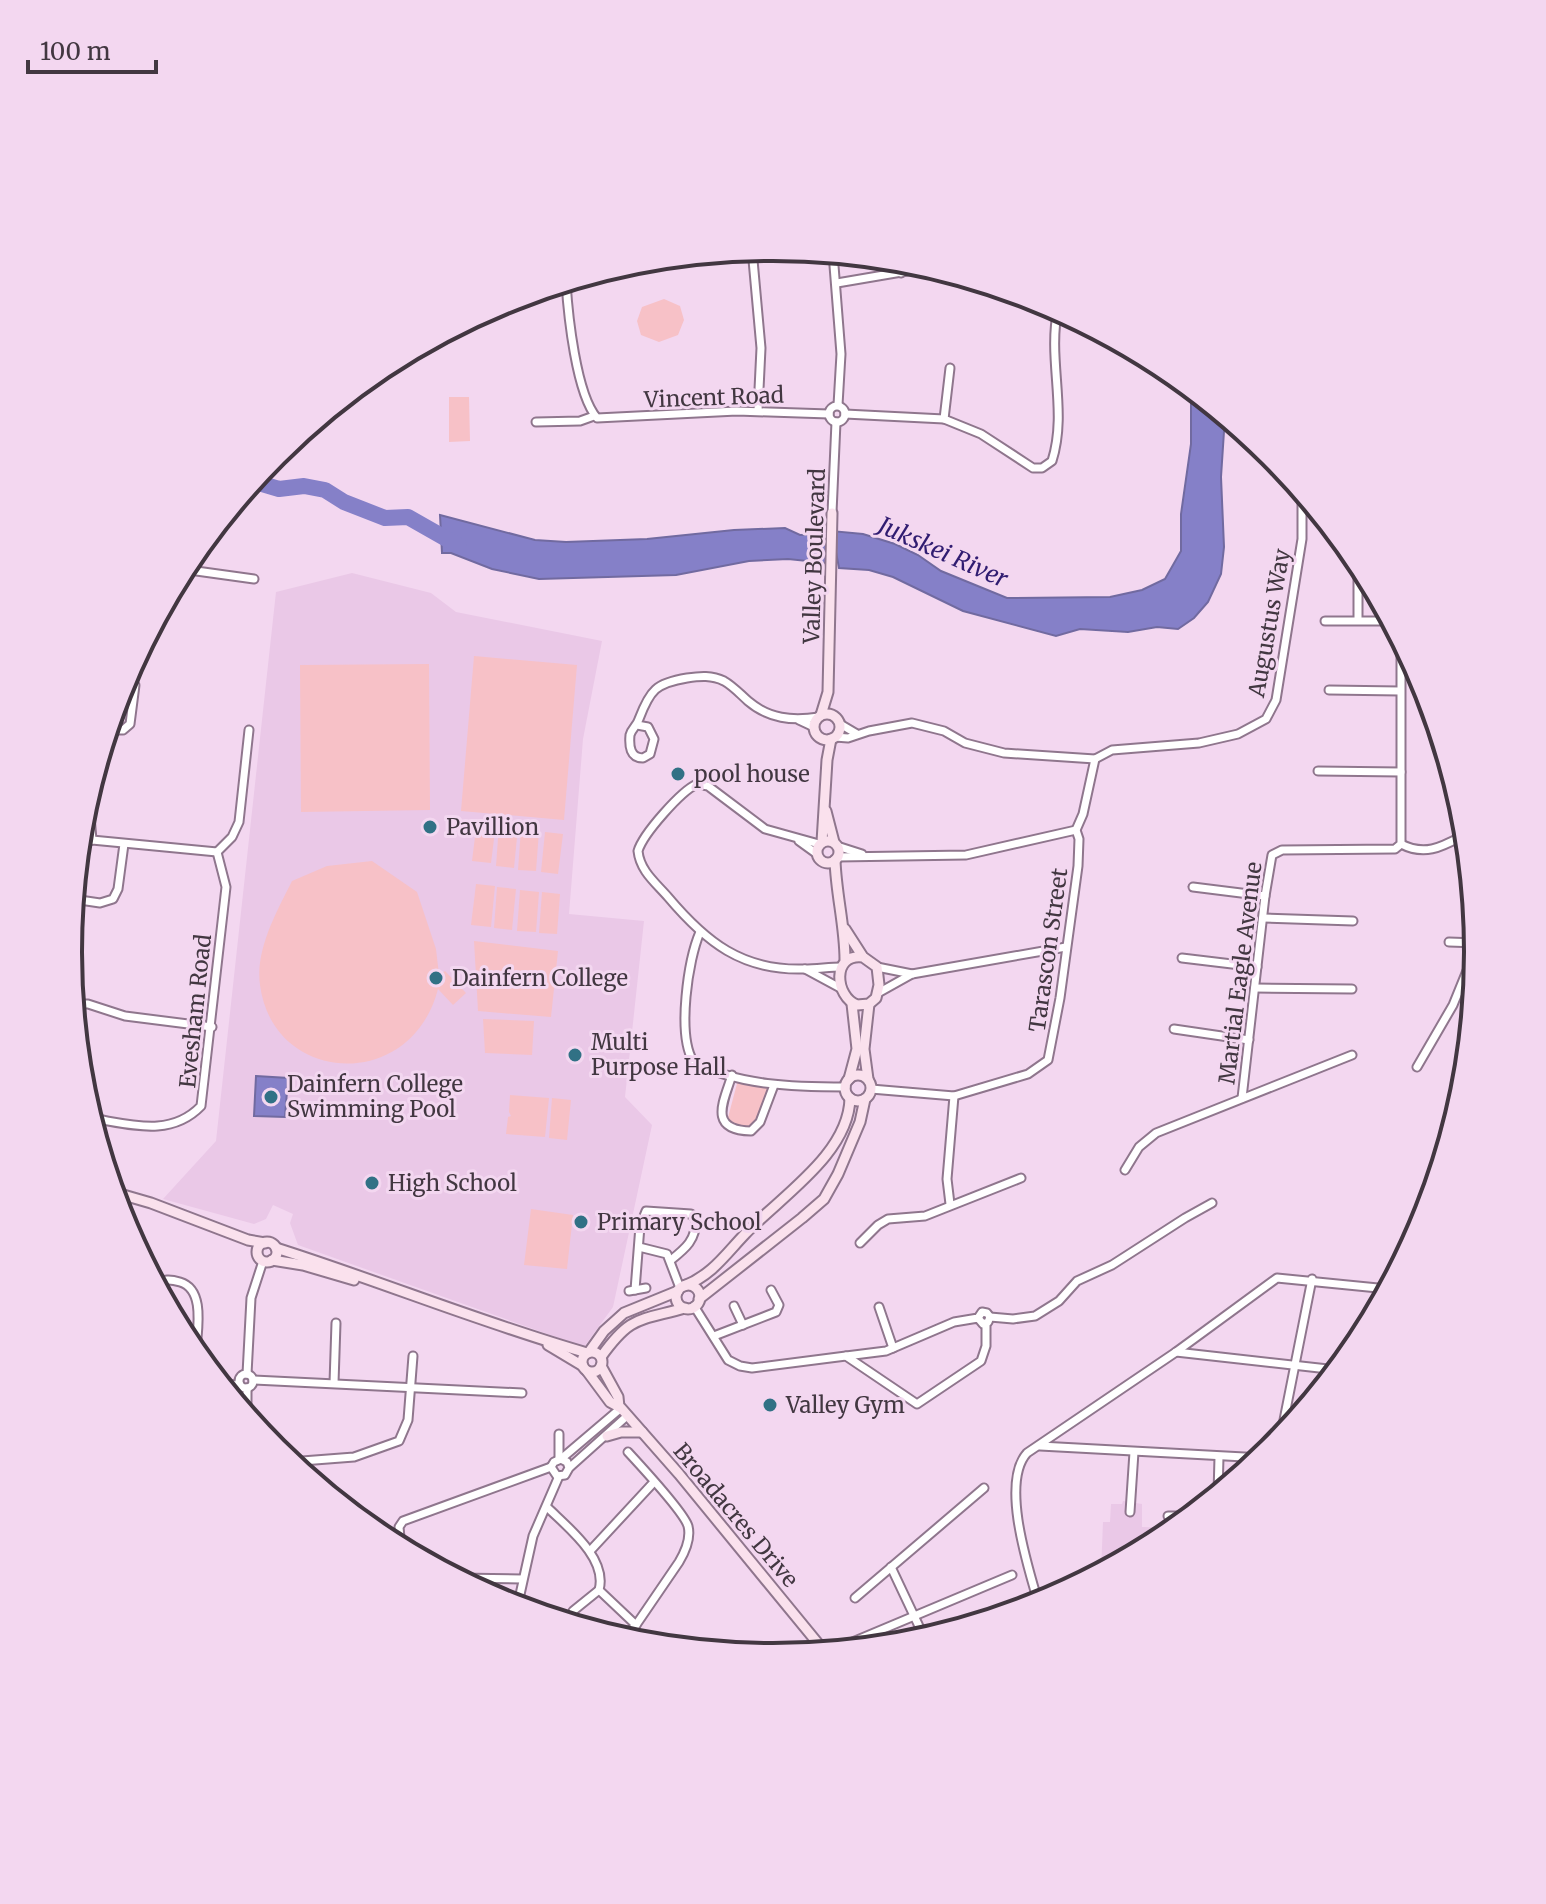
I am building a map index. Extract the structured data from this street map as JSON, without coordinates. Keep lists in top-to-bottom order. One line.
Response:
{"streets":{"street":["Vincent Road","Valley Boulevard","Augustus Way","Tarascon Street","Martial Eagle Avenue","Evesham Road","Broadacres Drive"]},"crossings":[["Vincent Road","Valley Boulevard"],["Augustus Way","Tarascon Street"]],"water":["Jukskei River"],"places":["pool house","Pavillion","Dainfern College","Multi Purpose Hall","Dainfern College Swimming Pool","High School","Primary School","Valley Gym"],"scale_bar":"100 m"}
